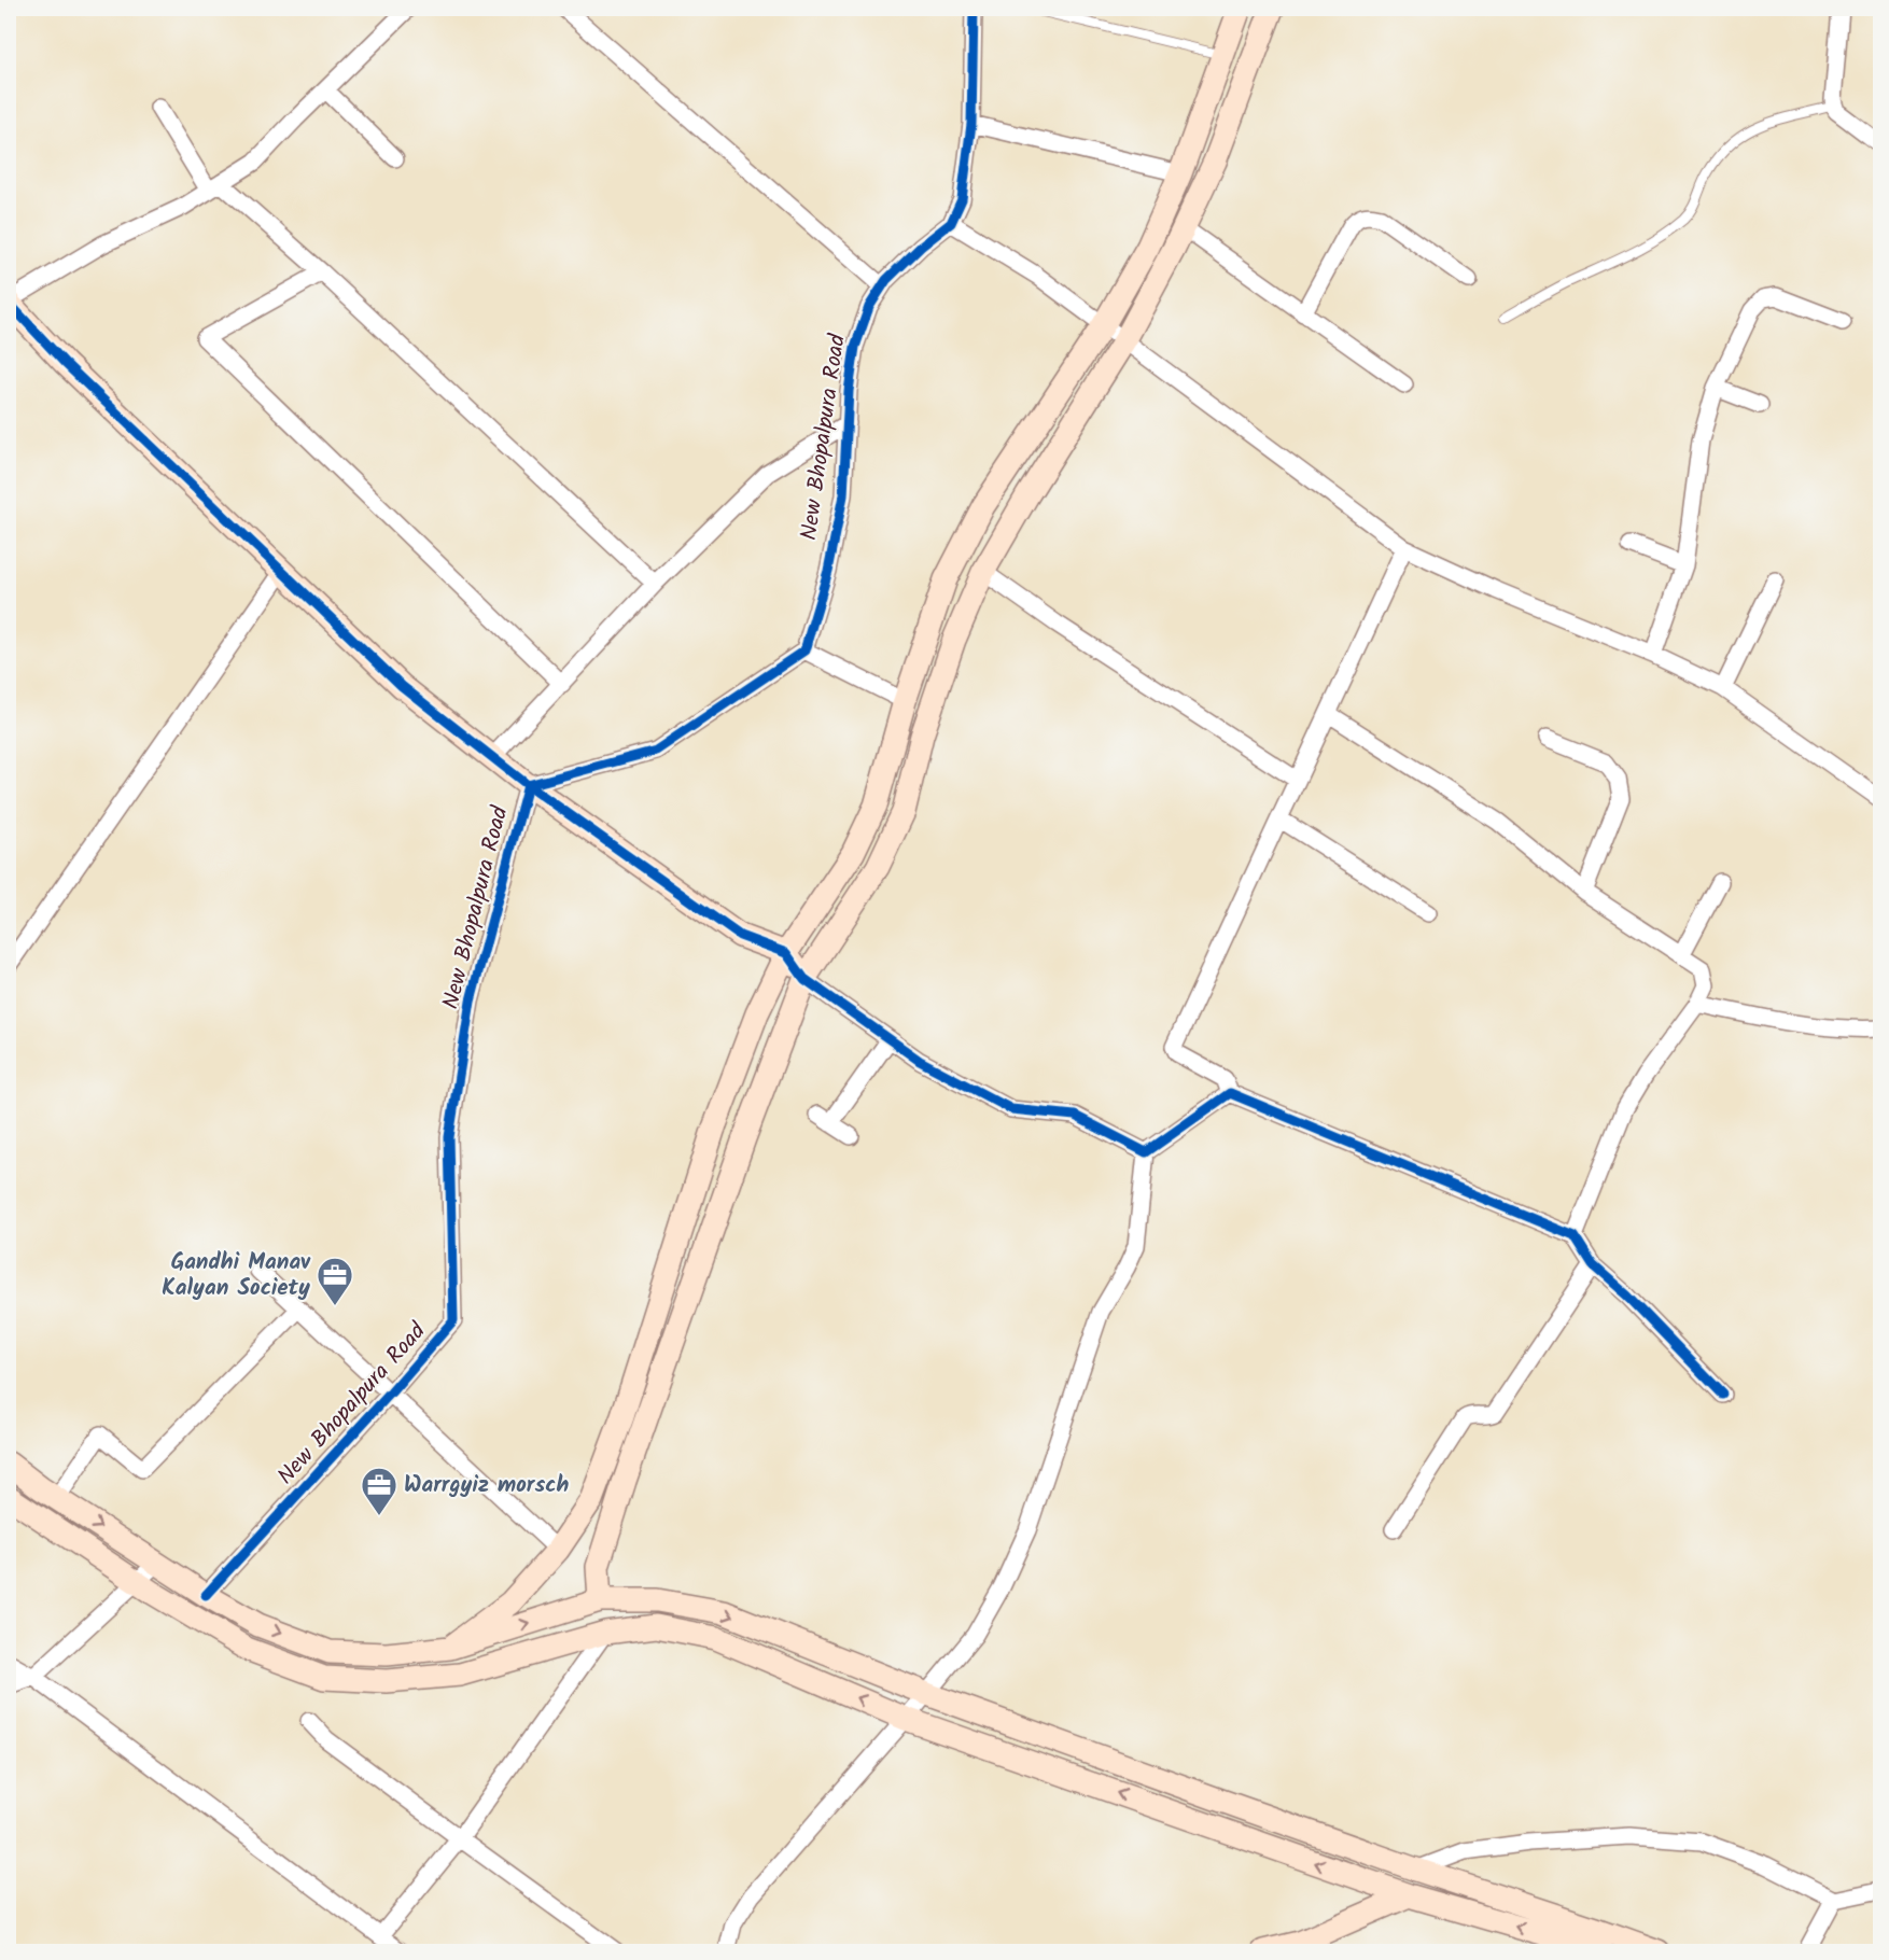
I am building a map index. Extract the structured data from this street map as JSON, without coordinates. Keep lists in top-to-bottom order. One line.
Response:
{"streets":{"street":["New Bhopalpura Road"]},"places":{"office":["Gandhi Manav Kalyan Society","Warrgyiz morsch"]}}
